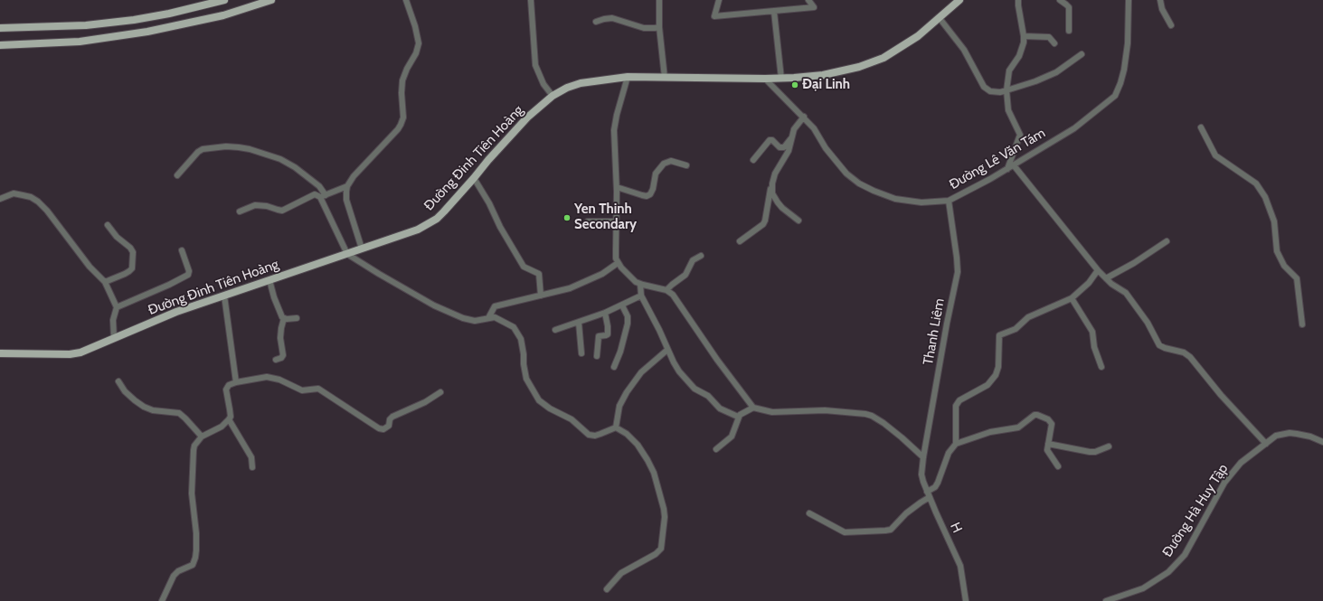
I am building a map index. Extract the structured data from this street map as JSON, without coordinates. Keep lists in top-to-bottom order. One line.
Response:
{"streets":{"main road":["Đường Đinh Tiên Hoàng"],"street":["Đường Lê Văn Tám","Thanh Liêm","Đường Hà Huy Tập","H"]},"crossings":[["Đường Đinh Tiên Hoàng","Đường Lê Văn Tám"],["Đường Lê Văn Tám","Thanh Liêm"],["Thanh Liêm","H"]],"places":["Đại Linh","Yen Thinh Secondary"]}
